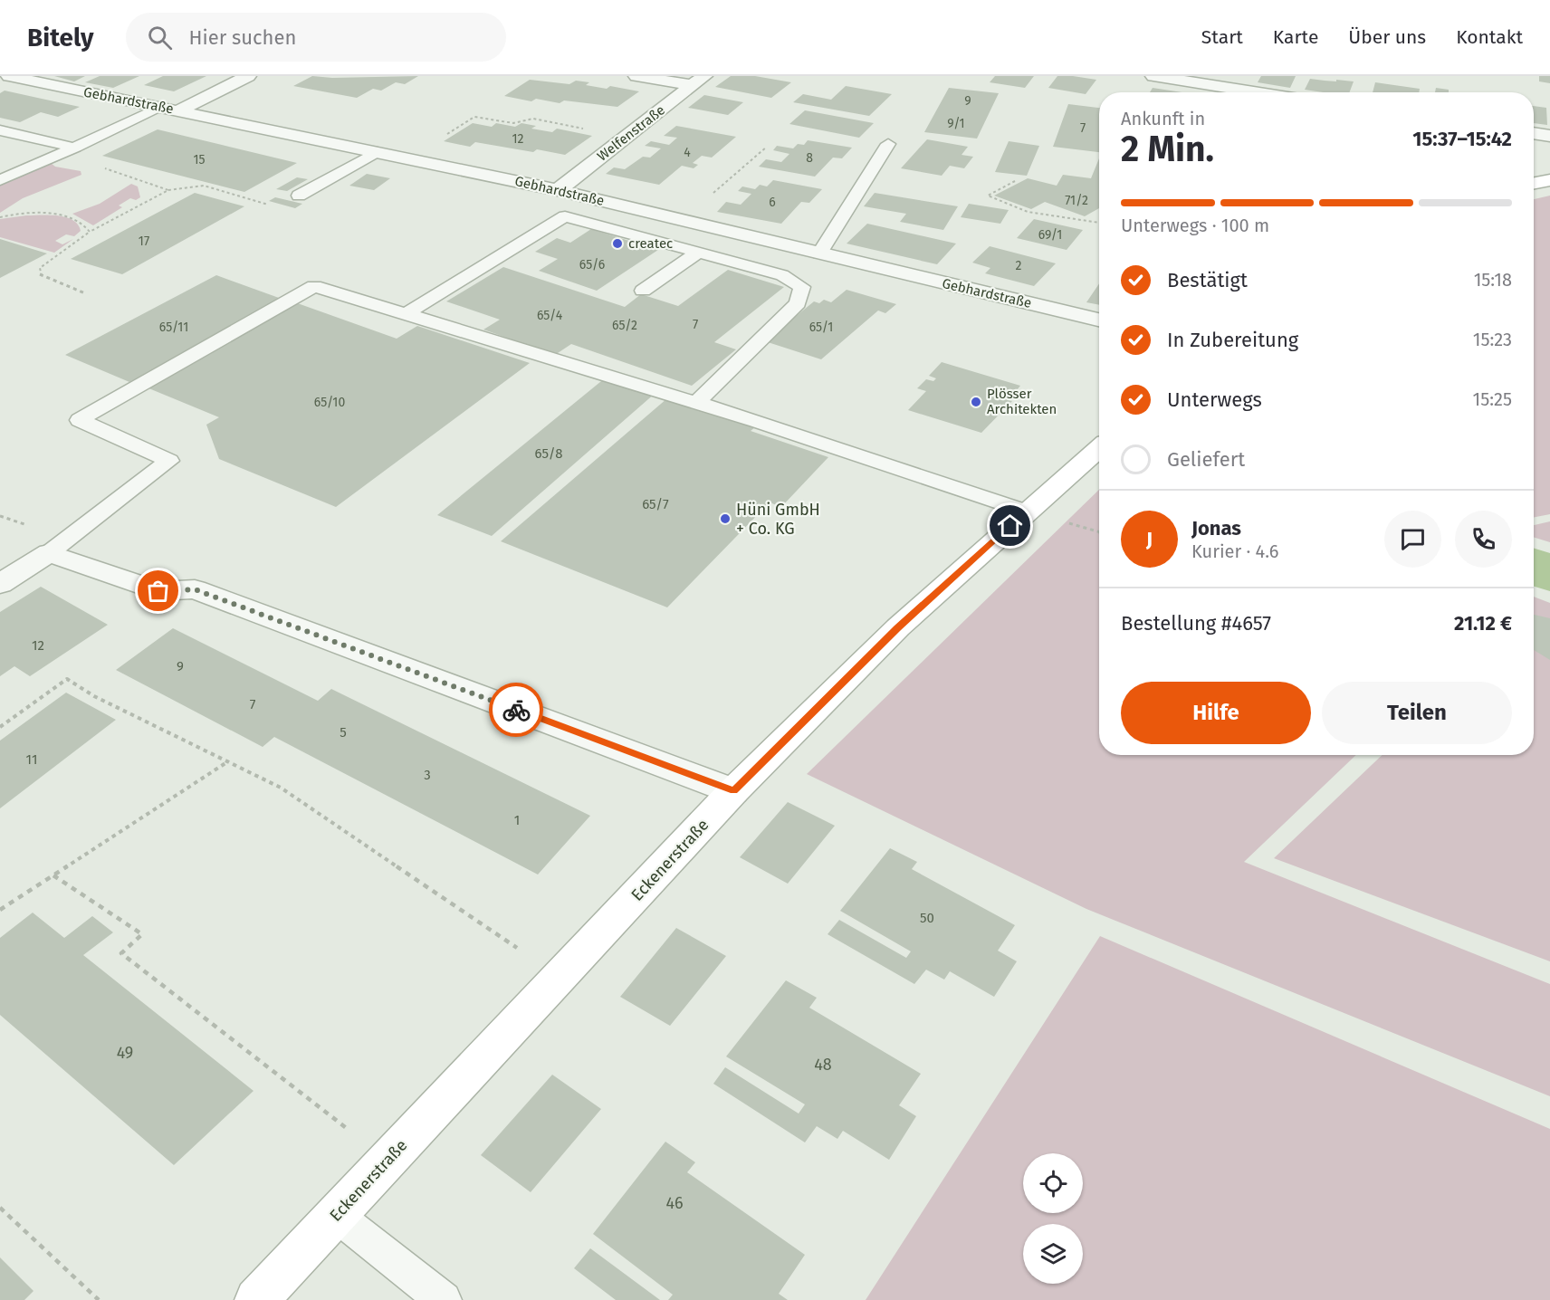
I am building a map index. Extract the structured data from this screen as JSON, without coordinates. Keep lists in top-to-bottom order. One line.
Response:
{"streets":{"main road":["Eckenerstraße"],"street":["Gebhardstraße","Welfenstraße"]},"crossings":[["Gebhardstraße","Welfenstraße"]],"places":["createc","Plösser Architekten","Hüni GmbH + Co. KG"],"house_numbers":["9","9/1","7","12","4","8","15","71/2","6","69/1","17","65/6","2","65/4","7","65/2","65/11","65/1","65/10","65/8","65/7","12","9","7","5","11","3","1","50","49","48","46"],"page":{"header":"Bitely","search":"Hier suchen","nav":["Start","Karte","Über uns","Kontakt"],"heading":["2 Min.","Ankunft in","15:37–15:42"],"panel":["Jonas","Kurier · 4.6","Bestellung #4657","21.12 €"],"bar":"Unterwegs · 100 m","list":[["Bestätigt","15:18"],["In Zubereitung","15:23"],["Unterwegs","15:25"],"Geliefert"],"round":"J","buttons":["Hilfe","Teilen"]}}
